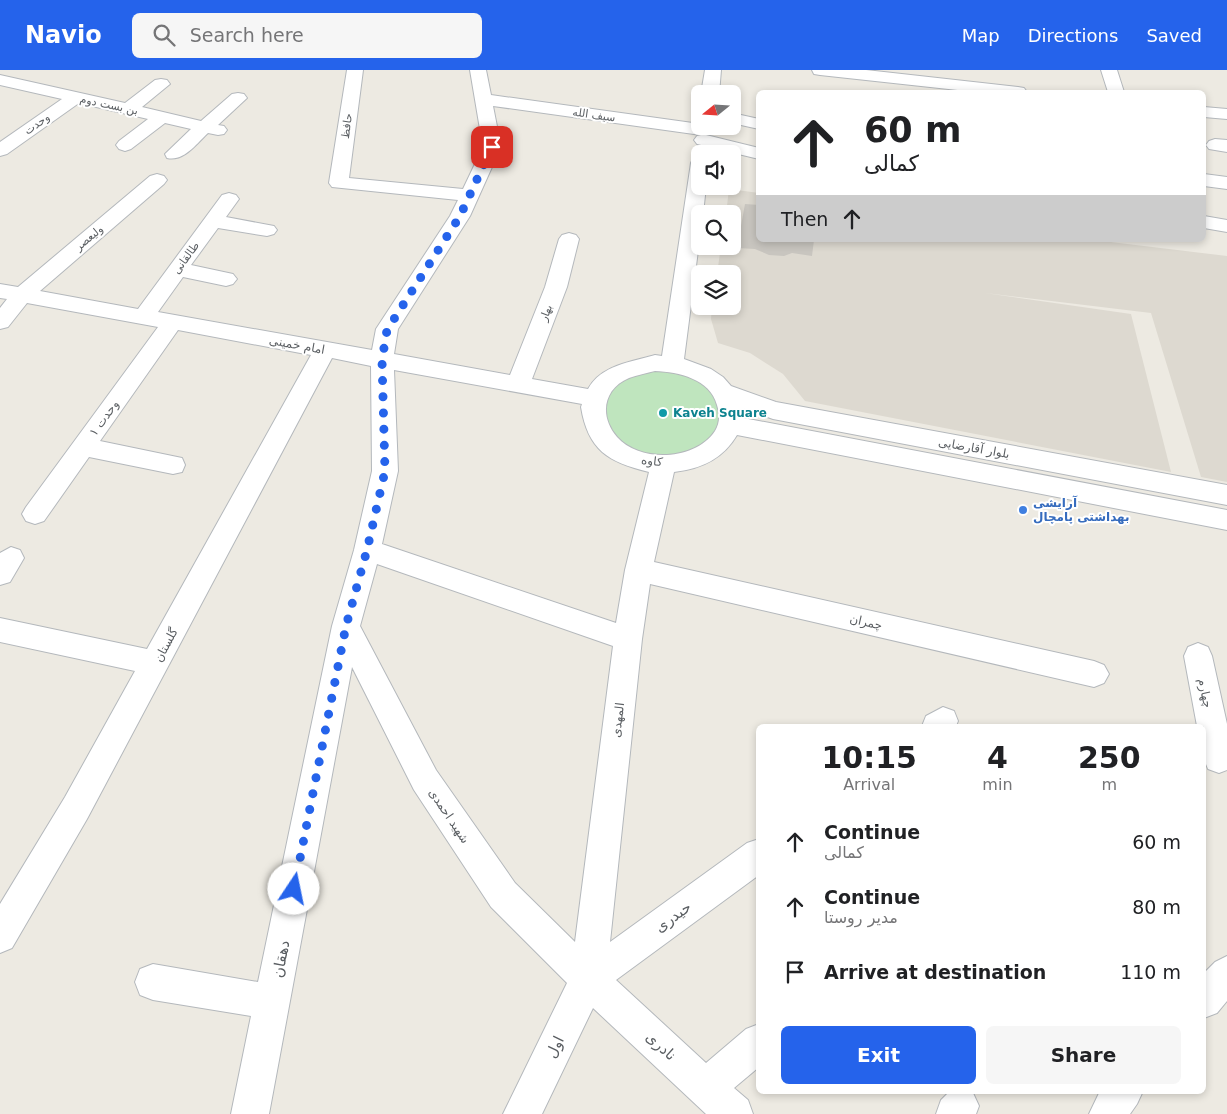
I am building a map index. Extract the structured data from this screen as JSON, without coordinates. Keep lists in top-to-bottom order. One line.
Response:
{"streets":{"street":["بن بست دوم","سیف الله","وحدت","حافظ","ولیعصر","طالقانی","بهار","امام خمینی","وحدت ۱","بلوار آقارضایی","کاوه","چمران","گلستان","چهارم","المهدی","شهید احمدی","حیدری","دهقان","نادری","اول"]},"crossings":[["بن بست دوم","وحدت"],["سیف الله","دهقان"],["حافظ","دهقان"],["ولیعصر","امام خمینی"],["طالقانی","امام خمینی"],["بهار","امام خمینی"],["امام خمینی","وحدت ۱"],["امام خمینی","بلوار آقارضایی"],["امام خمینی","کاوه"],["امام خمینی","گلستان"],["امام خمینی","المهدی"],["امام خمینی","دهقان"],["بلوار آقارضایی","کاوه"],["بلوار آقارضایی","المهدی"],["کاوه","المهدی"],["چمران","المهدی"],["المهدی","شهید احمدی"],["المهدی","حیدری"],["المهدی","نادری"],["المهدی","اول"],["شهید احمدی","حیدری"],["شهید احمدی","دهقان"],["شهید احمدی","نادری"],["شهید احمدی","اول"],["حیدری","نادری"],["حیدری","اول"],["نادری","اول"]],"places":["Kaveh Square","آرایشی بهداشتی پامچال"],"north":"left","page":{"header":"Navio","search":"Search here","nav":["Map","Directions","Saved"],"turn":["60 m","کمالی"],"then":"Then","eta":["10:15","Arrival","4","min","250","m"],"list":[{"name":"Continue","note":"کمالی","value":"60 m"},{"name":"Continue","note":"مدیر روستا","value":"80 m"},{"name":"Arrive at destination","value":"110 m"}],"buttons":["Exit","Share"]}}
